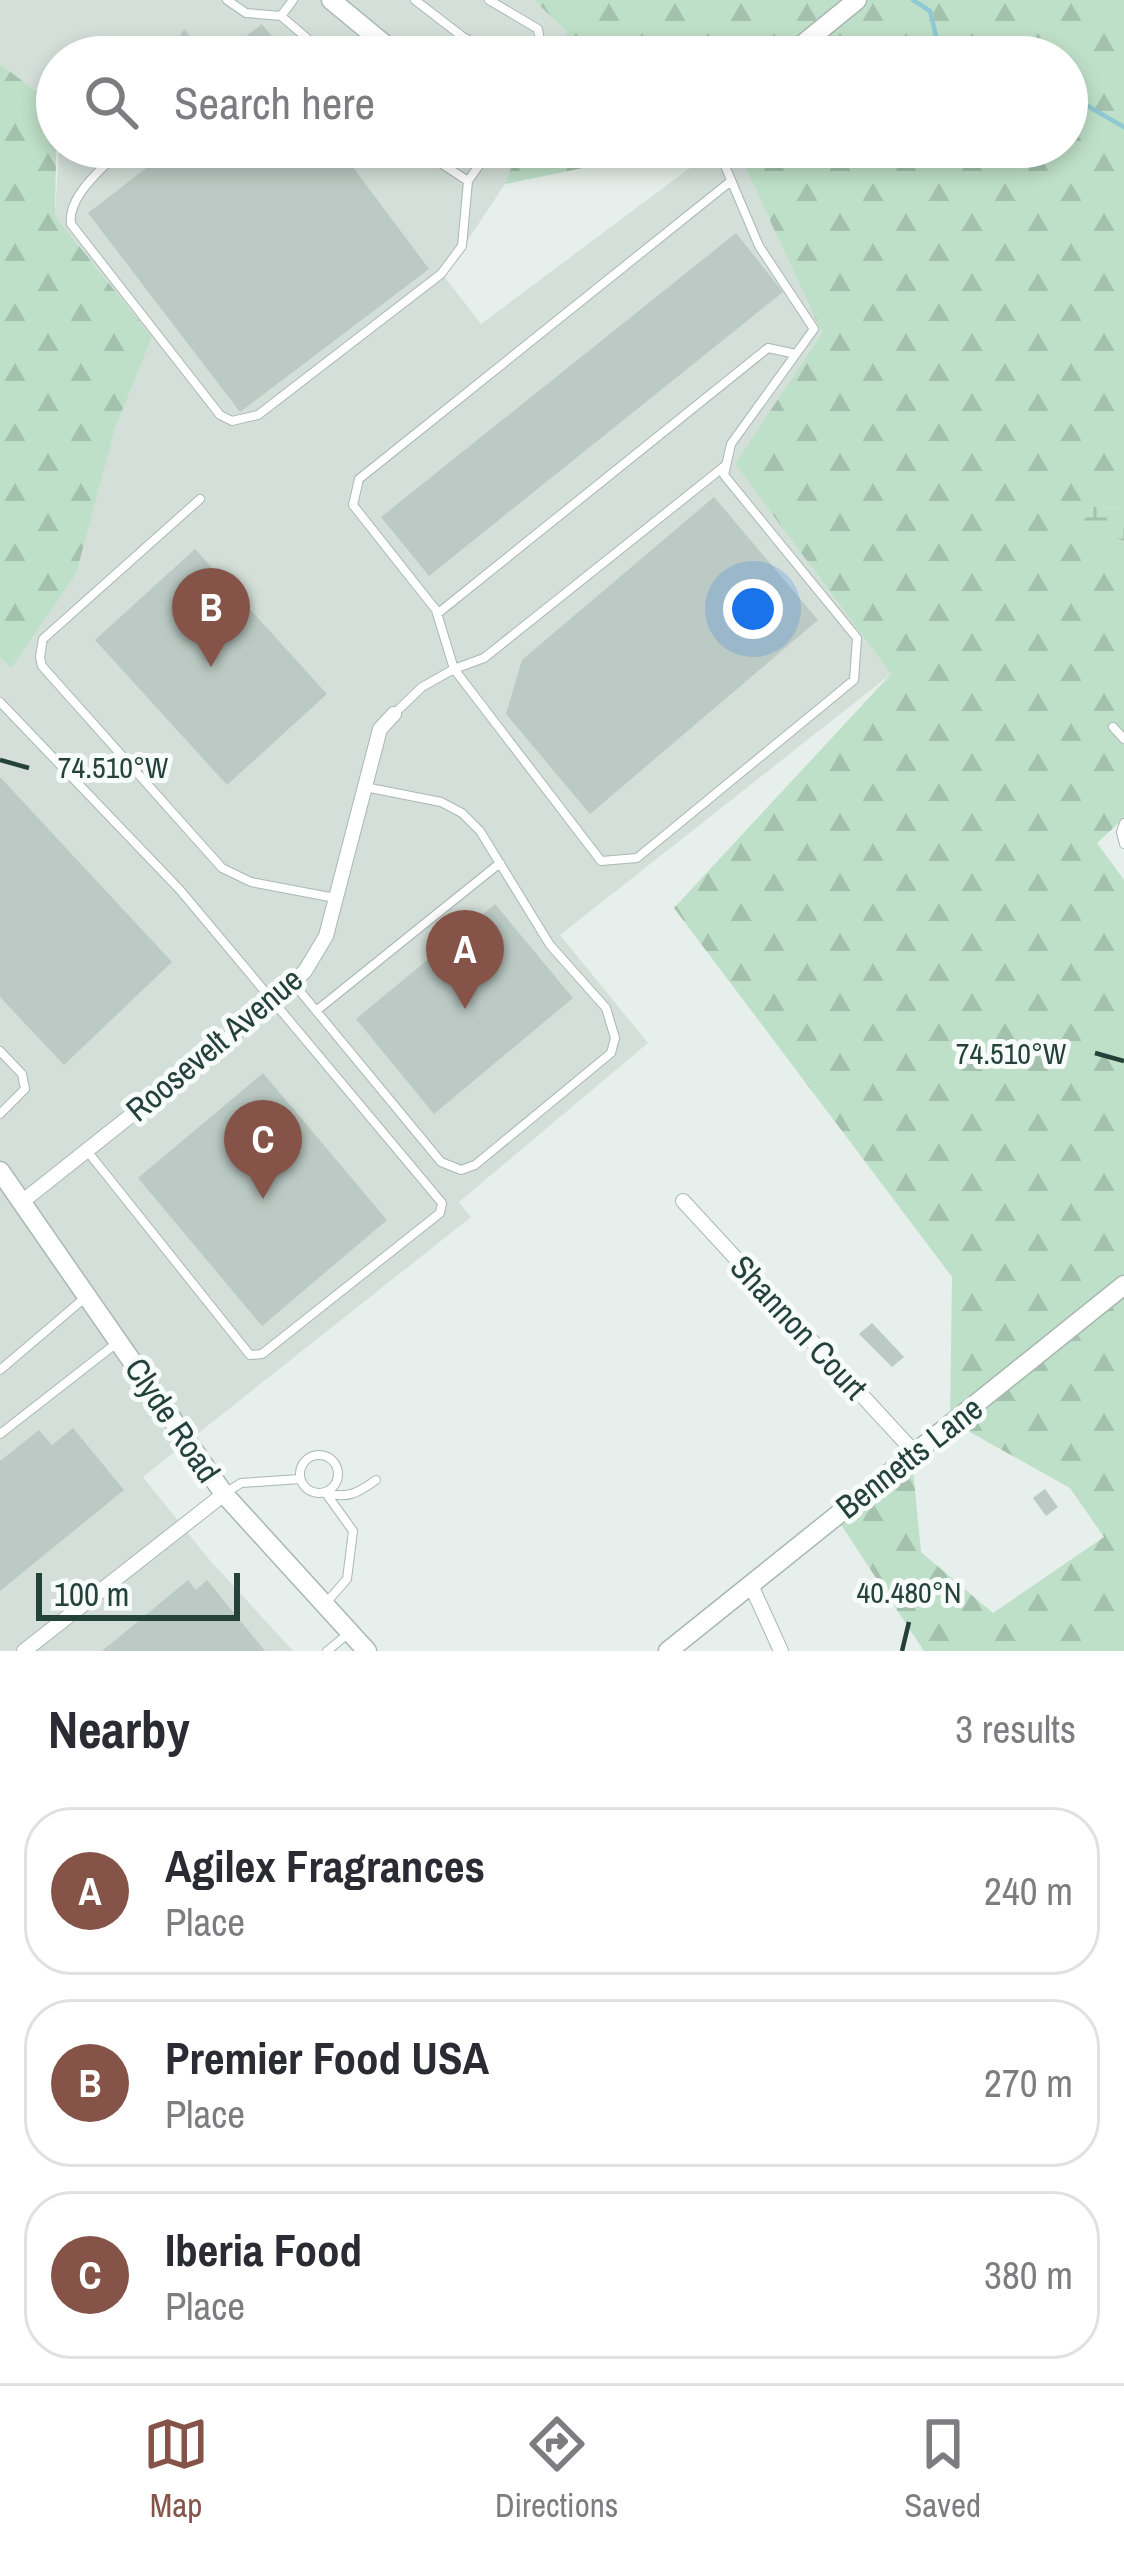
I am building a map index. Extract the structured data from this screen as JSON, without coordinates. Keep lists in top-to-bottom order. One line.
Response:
{"streets":{"street":["Roosevelt Avenue","Shannon Court","Clyde Road","Bennetts Lane"]},"crossings":[["Roosevelt Avenue","Clyde Road"],["Shannon Court","Bennetts Lane"]],"scale_bar":"100 m","page":{"search":"Search here","pins":["B","A","C"],"scale":"100 m","heading":["Nearby","3 results"],"list":[{"mark":"A","name":"Agilex Fragrances","note":"Place","value":"240 m"},{"mark":"B","name":"Premier Food USA","note":"Place","value":"270 m"},{"mark":"C","name":"Iberia Food","note":"Place","value":"380 m"}],"nav":["Map","Directions","Saved"]},"coordinates":["74.510°W","40.480°N"]}
